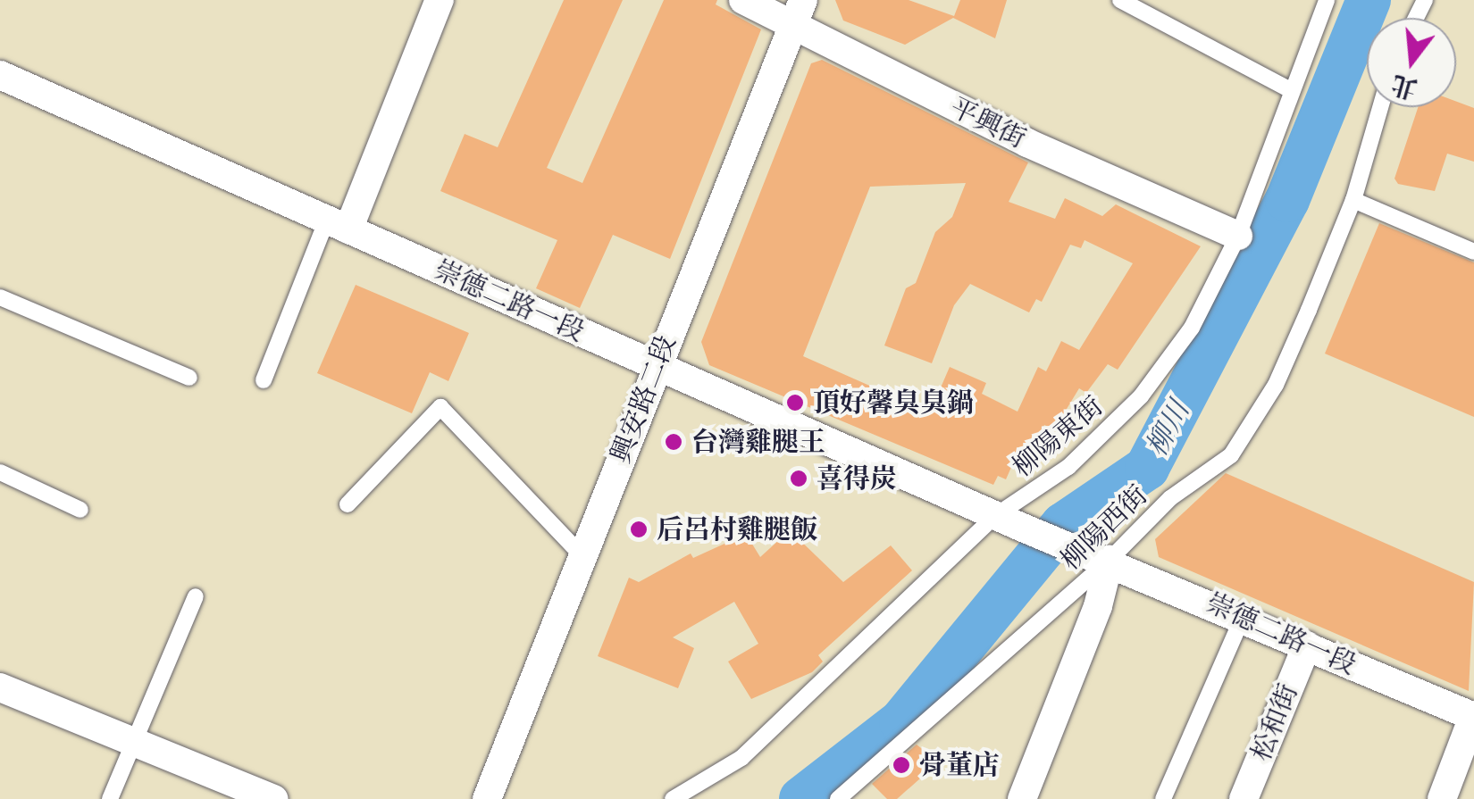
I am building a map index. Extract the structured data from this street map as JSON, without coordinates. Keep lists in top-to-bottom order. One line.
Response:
{"streets":{"street":["平興街","崇德二路一段","興安路二段","松和街"],"lane":["柳陽東街","柳陽西街"]},"crossings":[["平興街","興安路二段"],["平興街","柳陽東街"],["崇德二路一段","興安路二段"],["崇德二路一段","柳陽東街"],["崇德二路一段","柳陽西街"],["崇德二路一段","松和街"]],"water":["柳川"],"places":["頂好馨臭臭鍋","台灣雞腿王","喜得炭","后呂村雞腿飯","骨董店"],"north":"bottom"}
